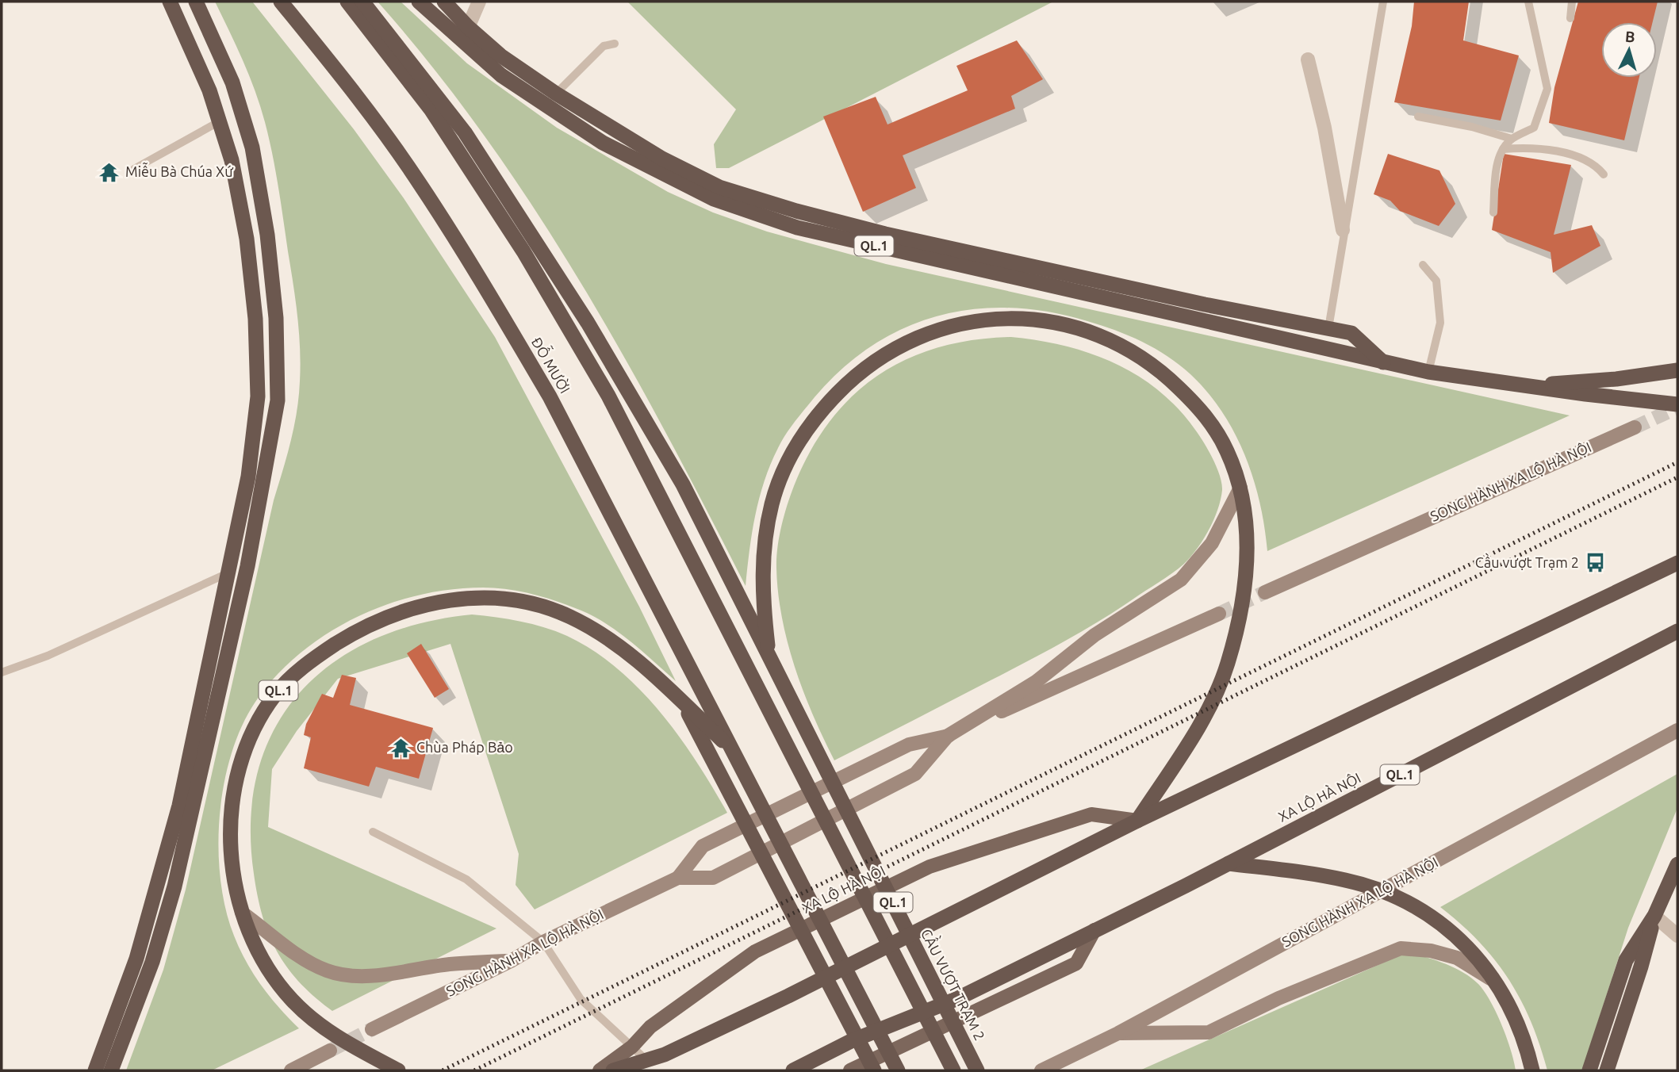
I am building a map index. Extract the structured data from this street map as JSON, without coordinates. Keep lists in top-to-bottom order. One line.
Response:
{"streets":{"highway":["QL.1","ĐỖ MƯỜI","XA LỘ HÀ NỘI","CẦU VƯỢT TRẠM 2"],"main road":["SONG HÀNH XA LỘ HÀ NỘI"]},"crossings":[["QL.1","ĐỖ MƯỜI"],["QL.1","XA LỘ HÀ NỘI"],["QL.1","CẦU VƯỢT TRẠM 2"]],"places":{"temple":["Miễu Bà Chúa Xứ","Chùa Pháp Bảo"],"bus stop":["Cầu vượt Trạm 2"]},"north":"top"}
